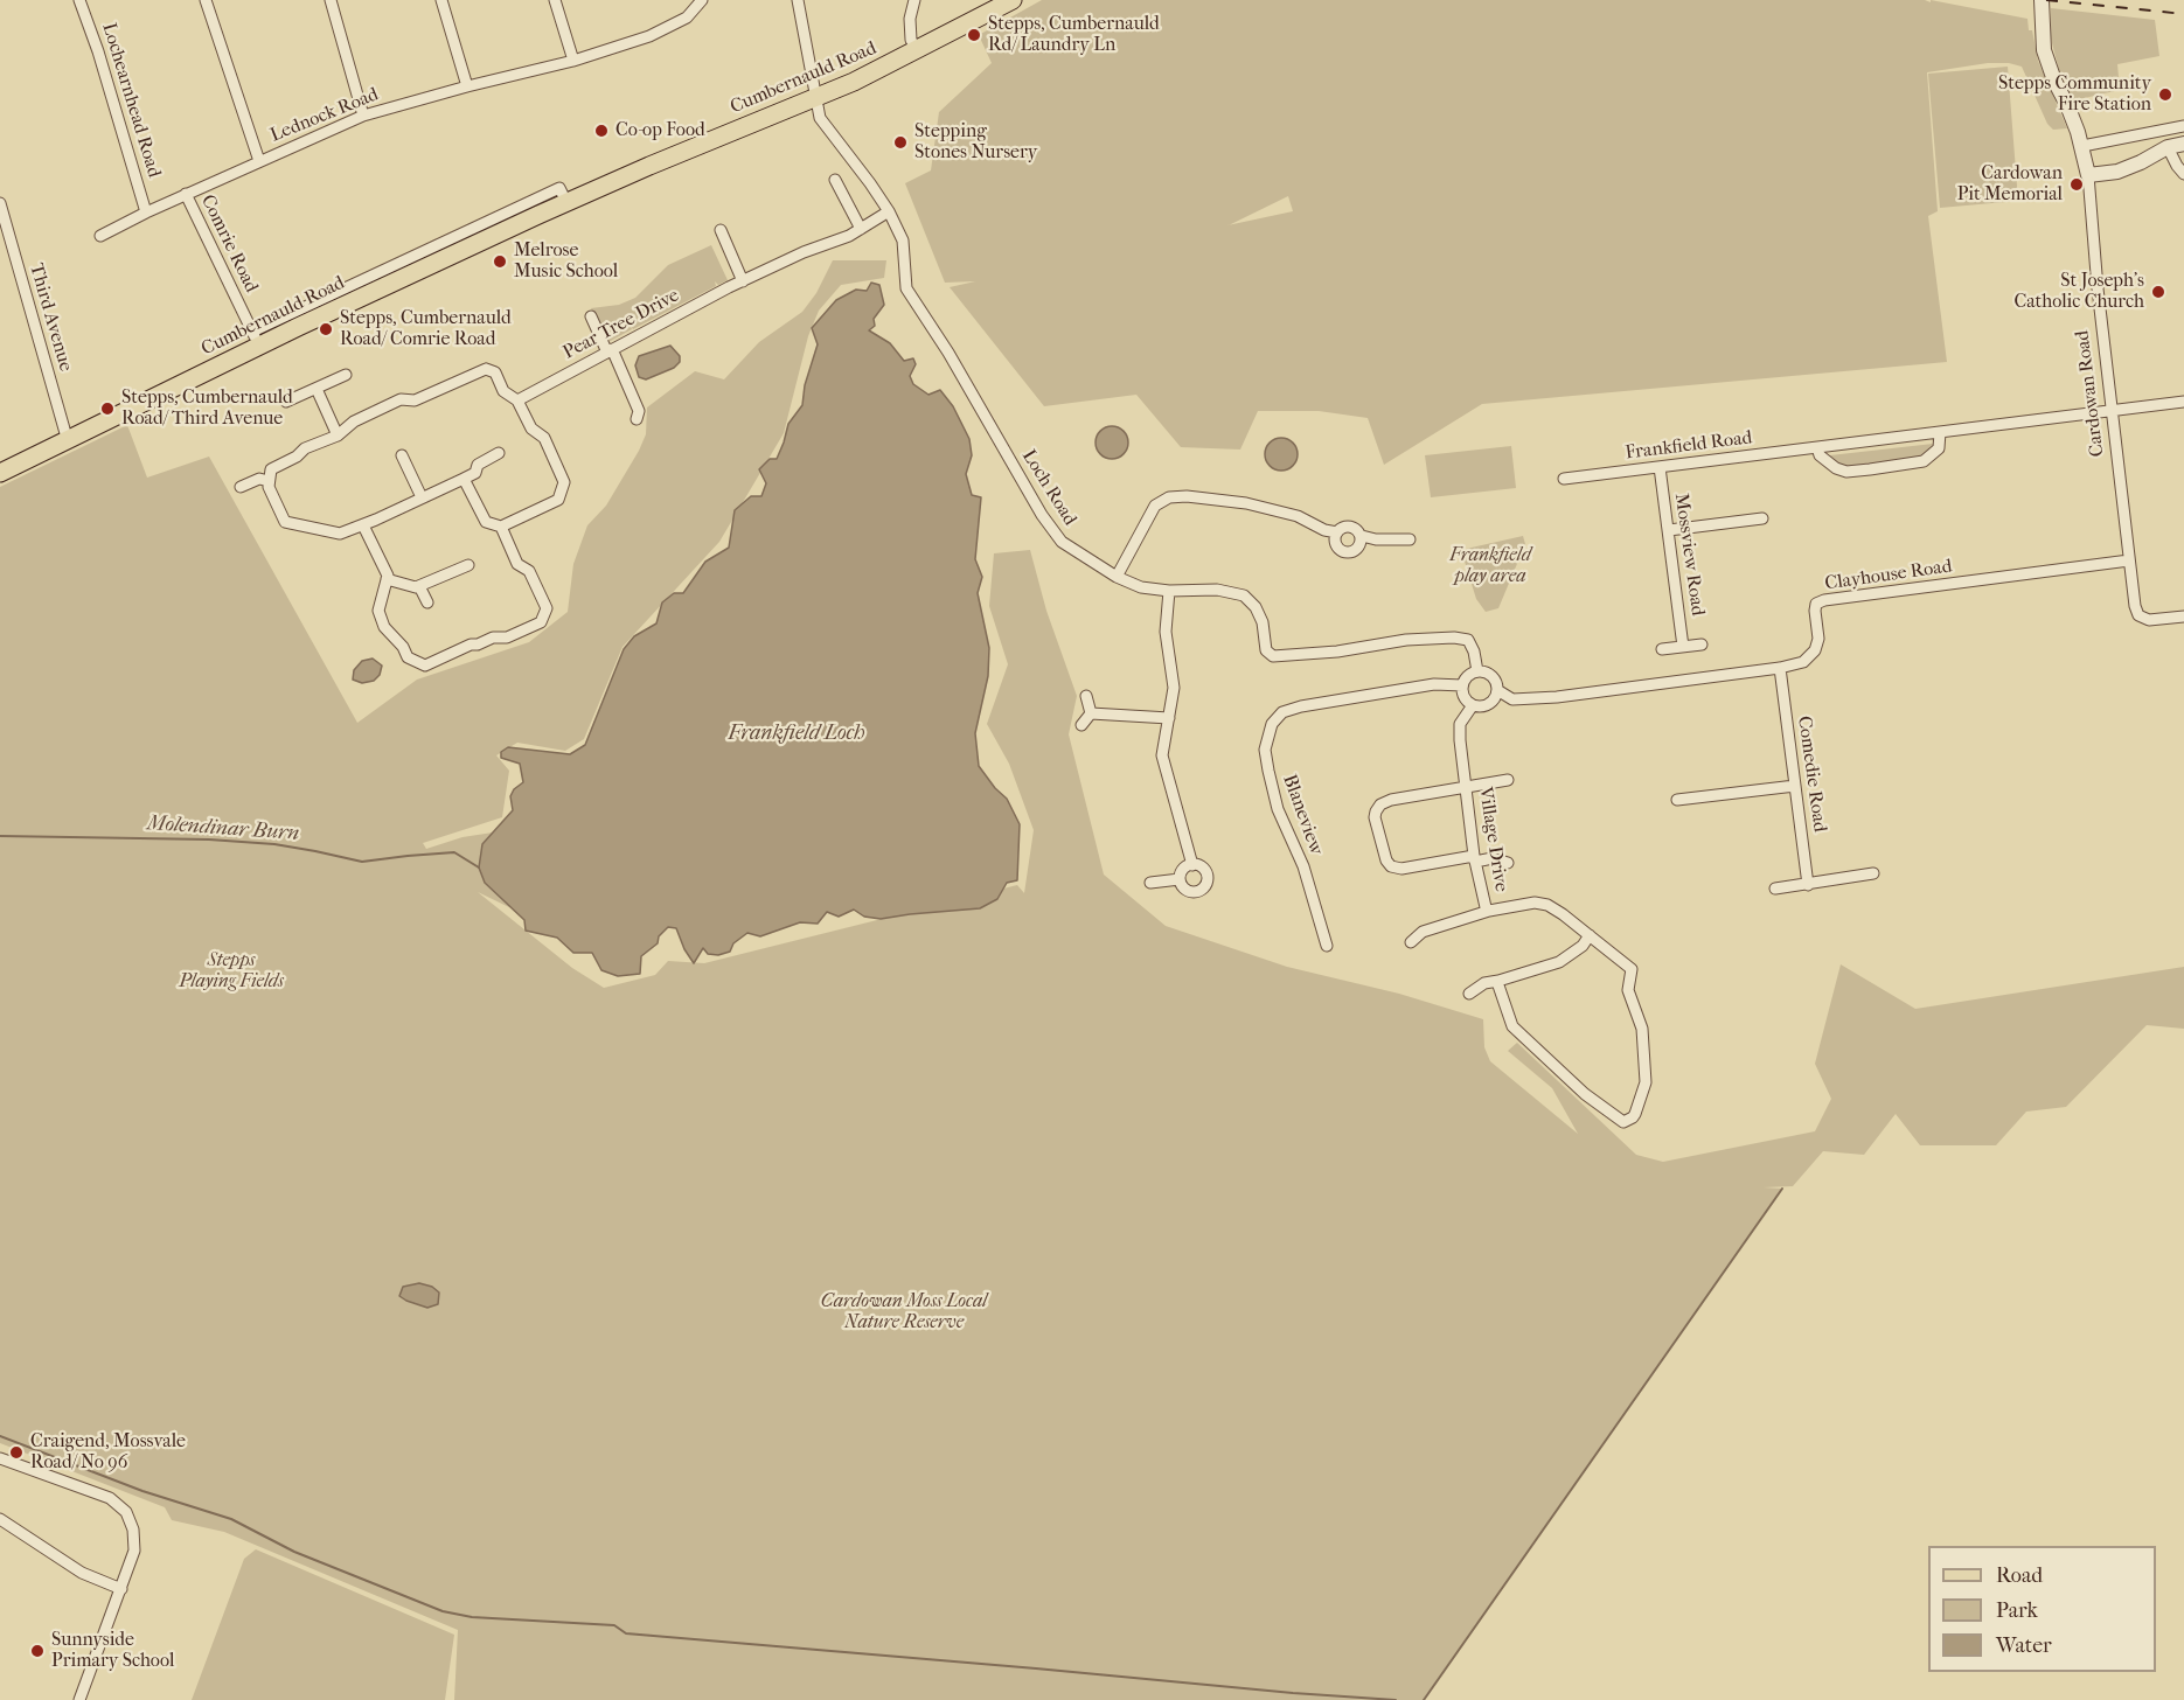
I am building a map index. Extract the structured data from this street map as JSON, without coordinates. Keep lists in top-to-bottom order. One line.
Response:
{"streets":{"main road":["Cumbernauld Road"],"street":["Lochearnhead Road","Lednock Road","Comrie Road","Third Avenue","Pear Tree Drive","Cardowan Road","Frankfield Road","Loch Road","Mossview Road","Clayhouse Road","Comedie Road","Blaneview","Village Drive"]},"crossings":[["Cumbernauld Road","Comrie Road"],["Cumbernauld Road","Third Avenue"],["Cumbernauld Road","Loch Road"],["Lochearnhead Road","Lednock Road"],["Lednock Road","Comrie Road"],["Pear Tree Drive","Loch Road"],["Cardowan Road","Frankfield Road"],["Cardowan Road","Clayhouse Road"],["Frankfield Road","Mossview Road"],["Loch Road","Clayhouse Road"],["Loch Road","Blaneview"],["Loch Road","Village Drive"],["Clayhouse Road","Comedie Road"],["Clayhouse Road","Blaneview"],["Clayhouse Road","Village Drive"],["Blaneview","Village Drive"]],"water":["Frankfield Loch","Molendinar Burn"],"parks":["Frankfield play area","Stepps Playing Fields","Cardowan Moss Local Nature Reserve"],"places":["Stepps, Cumbernauld Rd/ Laundry Ln","Stepps Community Fire Station","Co-op Food","Stepping Stones Nursery","Cardowan Pit Memorial","Melrose Music School","St Joseph's Catholic Church","Stepps, Cumbernauld Road/ Comrie Road","Stepps, Cumbernauld Road/ Third Avenue","Craigend, Mossvale Road/ No 96","Sunnyside Primary School"],"legend":["Road","Park","Water"]}
